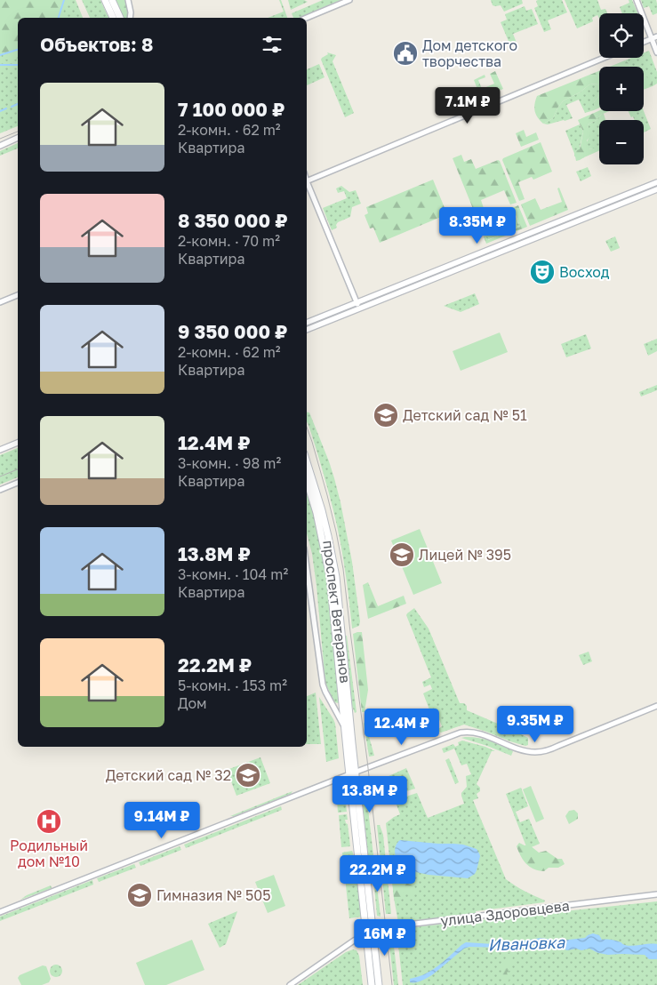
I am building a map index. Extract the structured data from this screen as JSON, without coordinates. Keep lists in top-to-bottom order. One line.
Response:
{"streets":{"main road":["проспект Ветеранов"],"street":["улица Здоровцева"]},"crossings":[["проспект Ветеранов","улица Здоровцева"]],"water":["Ивановка"],"places":{"public building":["Дом детского творчества"],"theatre":["Восход"],"school or university":["Детский сад № 51","Лицей № 395","Детский сад № 32","Гимназия № 505"],"hospital":["Родильный дом №10"]},"page":{"map_buttons":["+","−"],"heading":"Объектов: 8","list":[{"name":"7 100 000 ₽","note":"2-комн. · 62 m² · Квартира"},{"name":"8 350 000 ₽","note":"2-комн. · 70 m² · Квартира"},{"name":"9 350 000 ₽","note":"2-комн. · 62 m² · Квартира"},{"name":"12.4M ₽","note":"3-комн. · 98 m² · Квартира"},{"name":"13.8M ₽","note":"3-комн. · 104 m² · Квартира"},{"name":"22.2M ₽","note":"5-комн. · 153 m² · Дом"}],"price":["7.1M ₽","8.35M ₽","9.35M ₽","12.4M ₽","13.8M ₽","9.14M ₽","22.2M ₽","16M ₽"]}}
